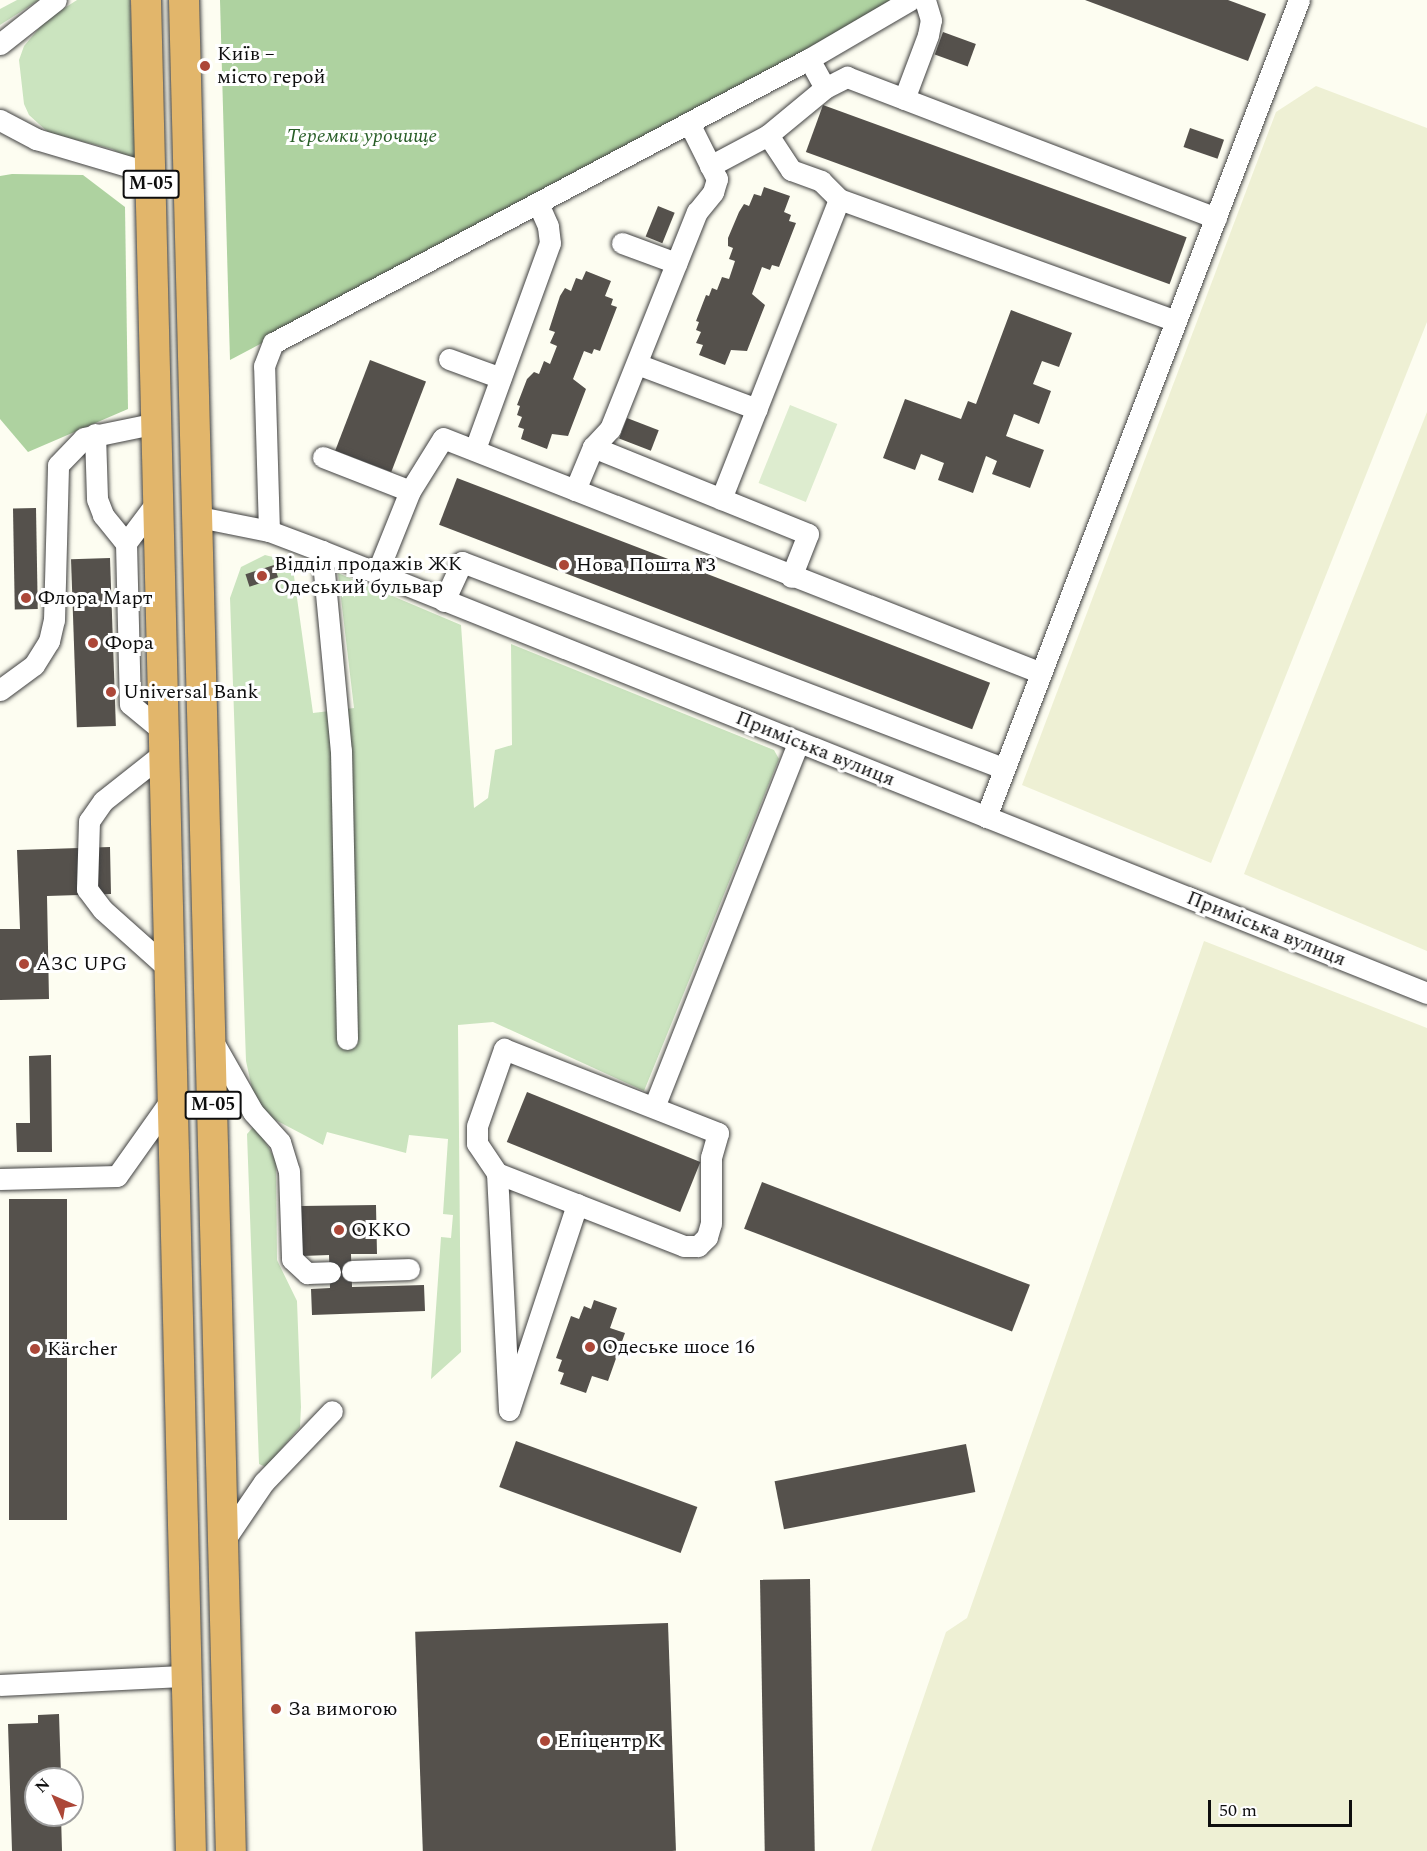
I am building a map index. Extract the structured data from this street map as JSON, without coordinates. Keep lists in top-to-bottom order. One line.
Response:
{"streets":{"highway":["М-05"],"street":["Приміська вулиця"]},"crossings":[["М-05","Приміська вулиця"]],"parks":["Теремки урочище"],"places":["Київ – місто герой","Нова Пошта №3","Відділ продажів ЖК Одеський бульвар","Флора Март","Фора","Universal Bank","АЗС UPG","ОККО","Одеське шосе 16","Kärcher","За вимогою","Епіцентр К"],"scale_bar":"50 m","north":"top left"}
